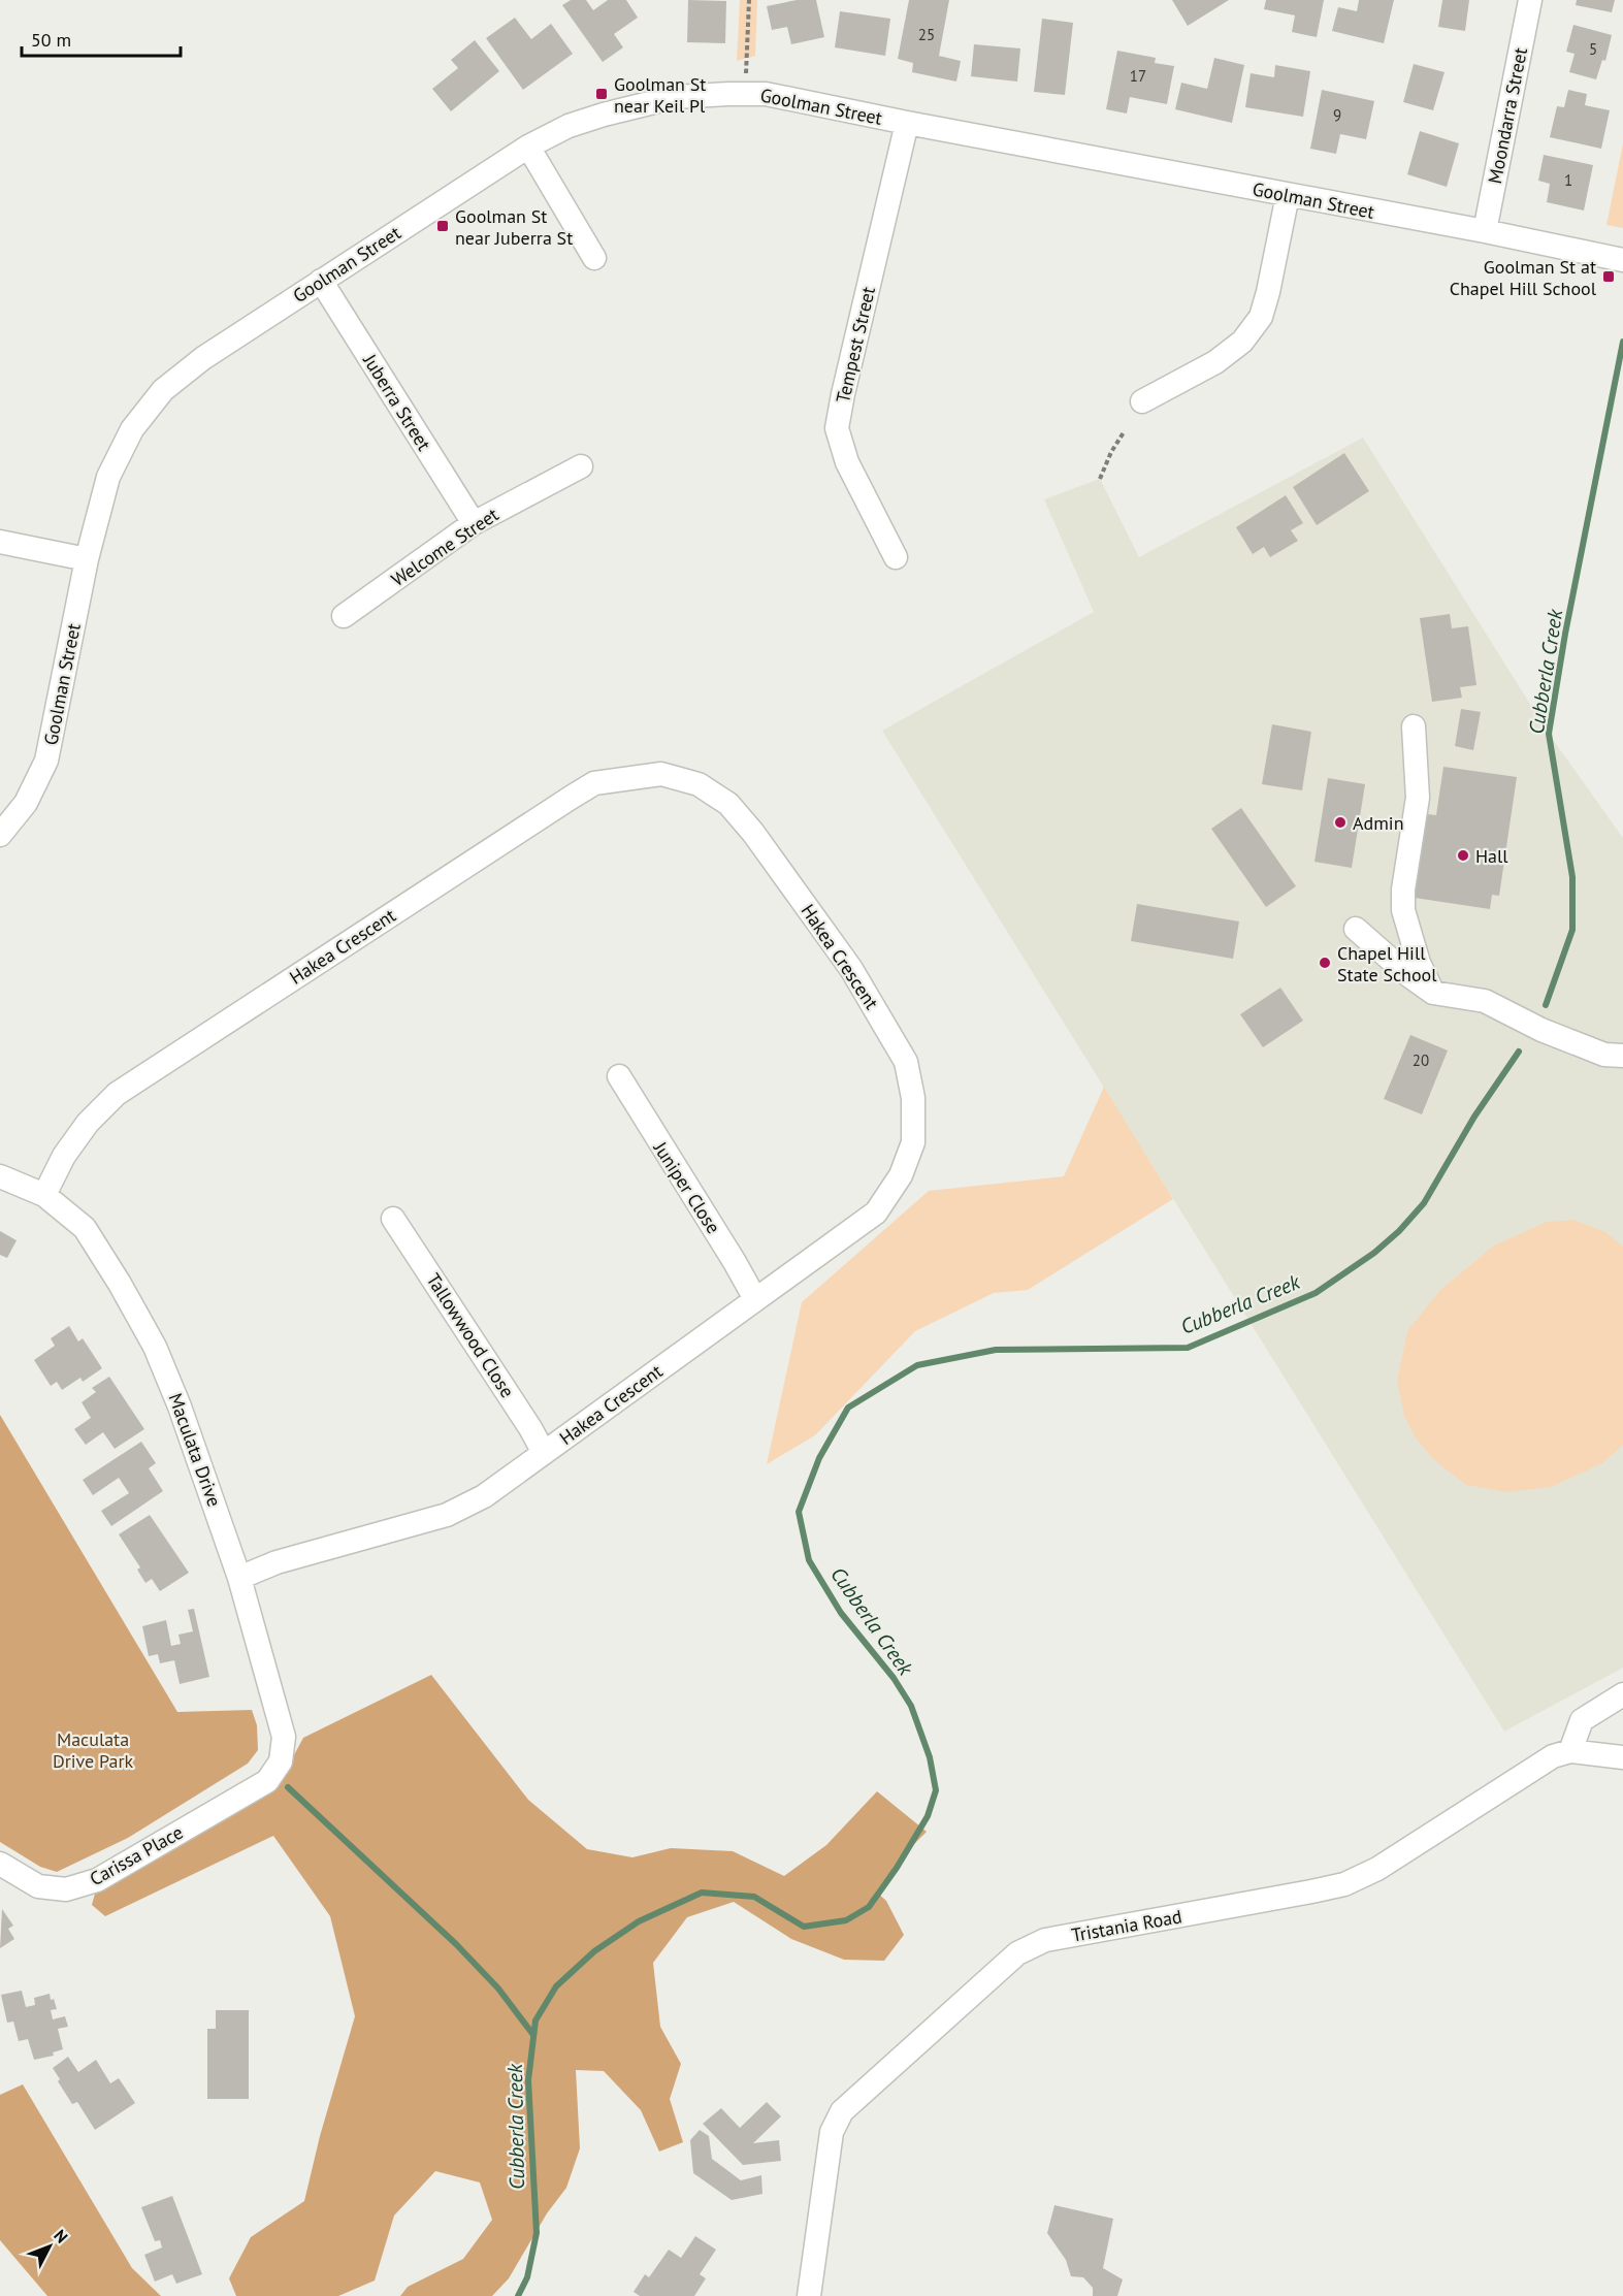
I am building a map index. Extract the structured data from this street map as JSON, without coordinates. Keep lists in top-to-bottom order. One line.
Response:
{"streets":{"street":["Goolman Street","Moondarra Street","Tempest Street","Juberra Street","Welcome Street","Hakea Crescent","Juniper Close","Tallowwood Close","Maculata Drive","Carissa Place","Tristania Road"]},"crossings":[["Goolman Street","Moondarra Street"],["Goolman Street","Tempest Street"],["Goolman Street","Juberra Street"],["Juberra Street","Welcome Street"],["Hakea Crescent","Juniper Close"],["Hakea Crescent","Tallowwood Close"],["Hakea Crescent","Maculata Drive"],["Maculata Drive","Carissa Place"]],"water":["Cubberla Creek"],"parks":["Maculata Drive Park"],"places":{"transit":["Goolman St near Keil Pl","Goolman St near Juberra St","Goolman St at Chapel Hill School"],"other":["Admin","Hall","Chapel Hill State School"]},"house_numbers":["25","5","17","9","1","20"],"scale_bar":"50 m","north":"top right"}
